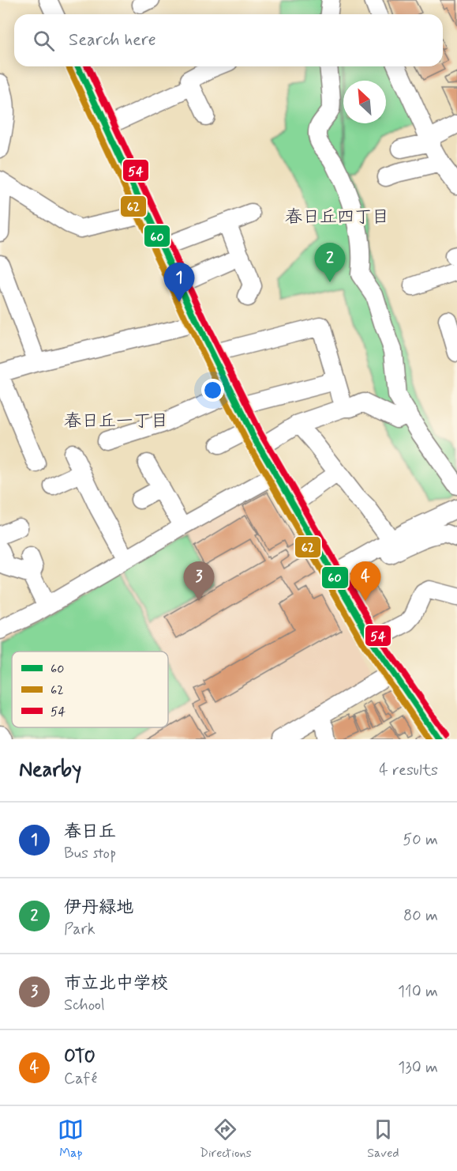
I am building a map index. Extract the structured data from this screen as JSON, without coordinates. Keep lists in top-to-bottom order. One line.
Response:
{"districts":["春日丘四丁目","春日丘一丁目"],"lines":["transit line 60","transit line 62","transit line 54"],"legend":["60","62","54"],"north":"top left","page":{"search":"Search here","pins":["2","1","3","4"],"heading":["Nearby","4 results"],"list":[{"mark":"1","name":"春日丘","note":"Bus stop","value":"50 m"},{"mark":"2","name":"伊丹緑地","note":"Park","value":"80 m"},{"mark":"3","name":"市立北中学校","note":"School","value":"110 m"},{"mark":"4","name":"OTO","note":"Café","value":"130 m"}],"nav":["Map","Directions","Saved"]}}
